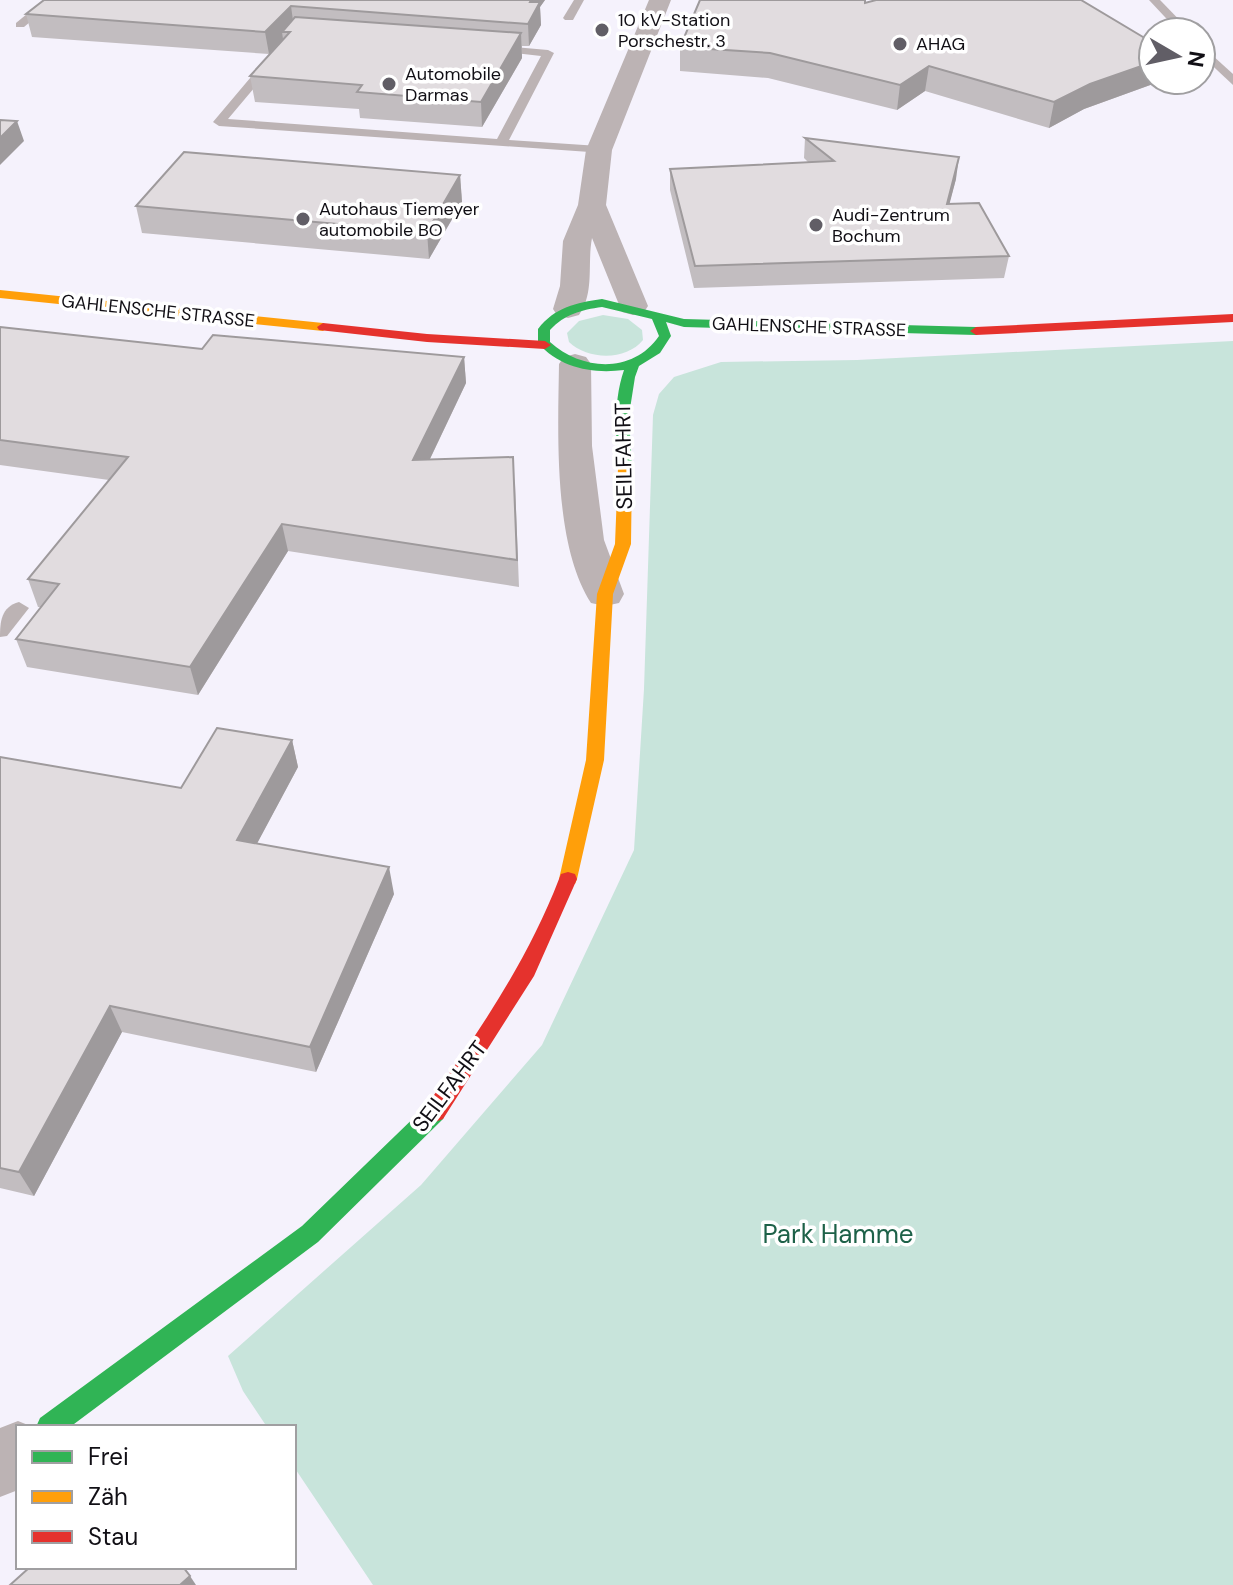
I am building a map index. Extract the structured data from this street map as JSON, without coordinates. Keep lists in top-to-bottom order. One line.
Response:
{"streets":{"street":["GAHLENSCHE STRASSE","SEILFAHRT"]},"crossings":[["GAHLENSCHE STRASSE","SEILFAHRT"]],"parks":["Park Hamme"],"places":["10 kV-Station Porschestr. 3","AHAG","Automobile Darmas","Autohaus Tiemeyer automobile BO","Audi-Zentrum Bochum"],"legend":["Frei","Zäh","Stau"],"north":"right"}
